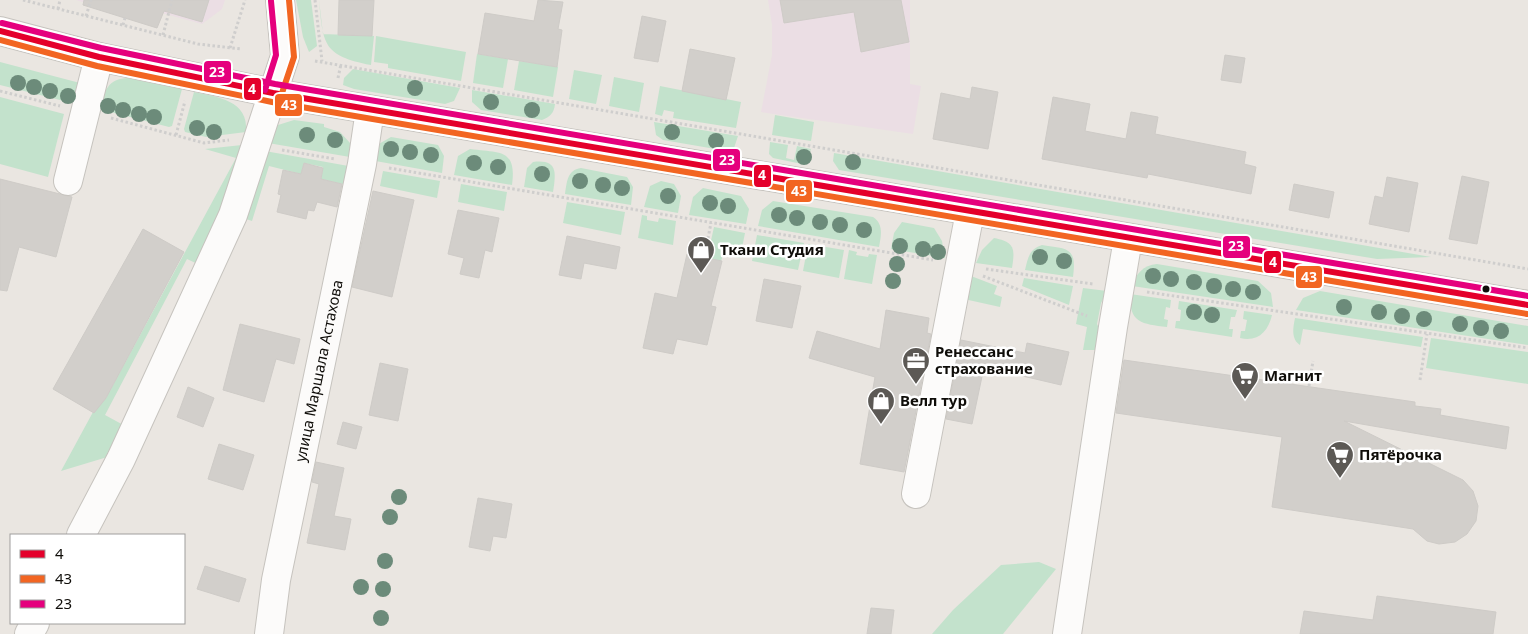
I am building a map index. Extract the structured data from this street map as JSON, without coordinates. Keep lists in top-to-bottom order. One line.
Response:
{"streets":{"main road":["улица Маршала Астахова"]},"places":{"shop":["Ткани Студия","Велл тур"],"office":["Ренессанс страхование"],"supermarket":["Магнит","Пятёрочка"]},"lines":["transit line 43","transit line 23","transit line 4"],"legend":["4","43","23"]}
